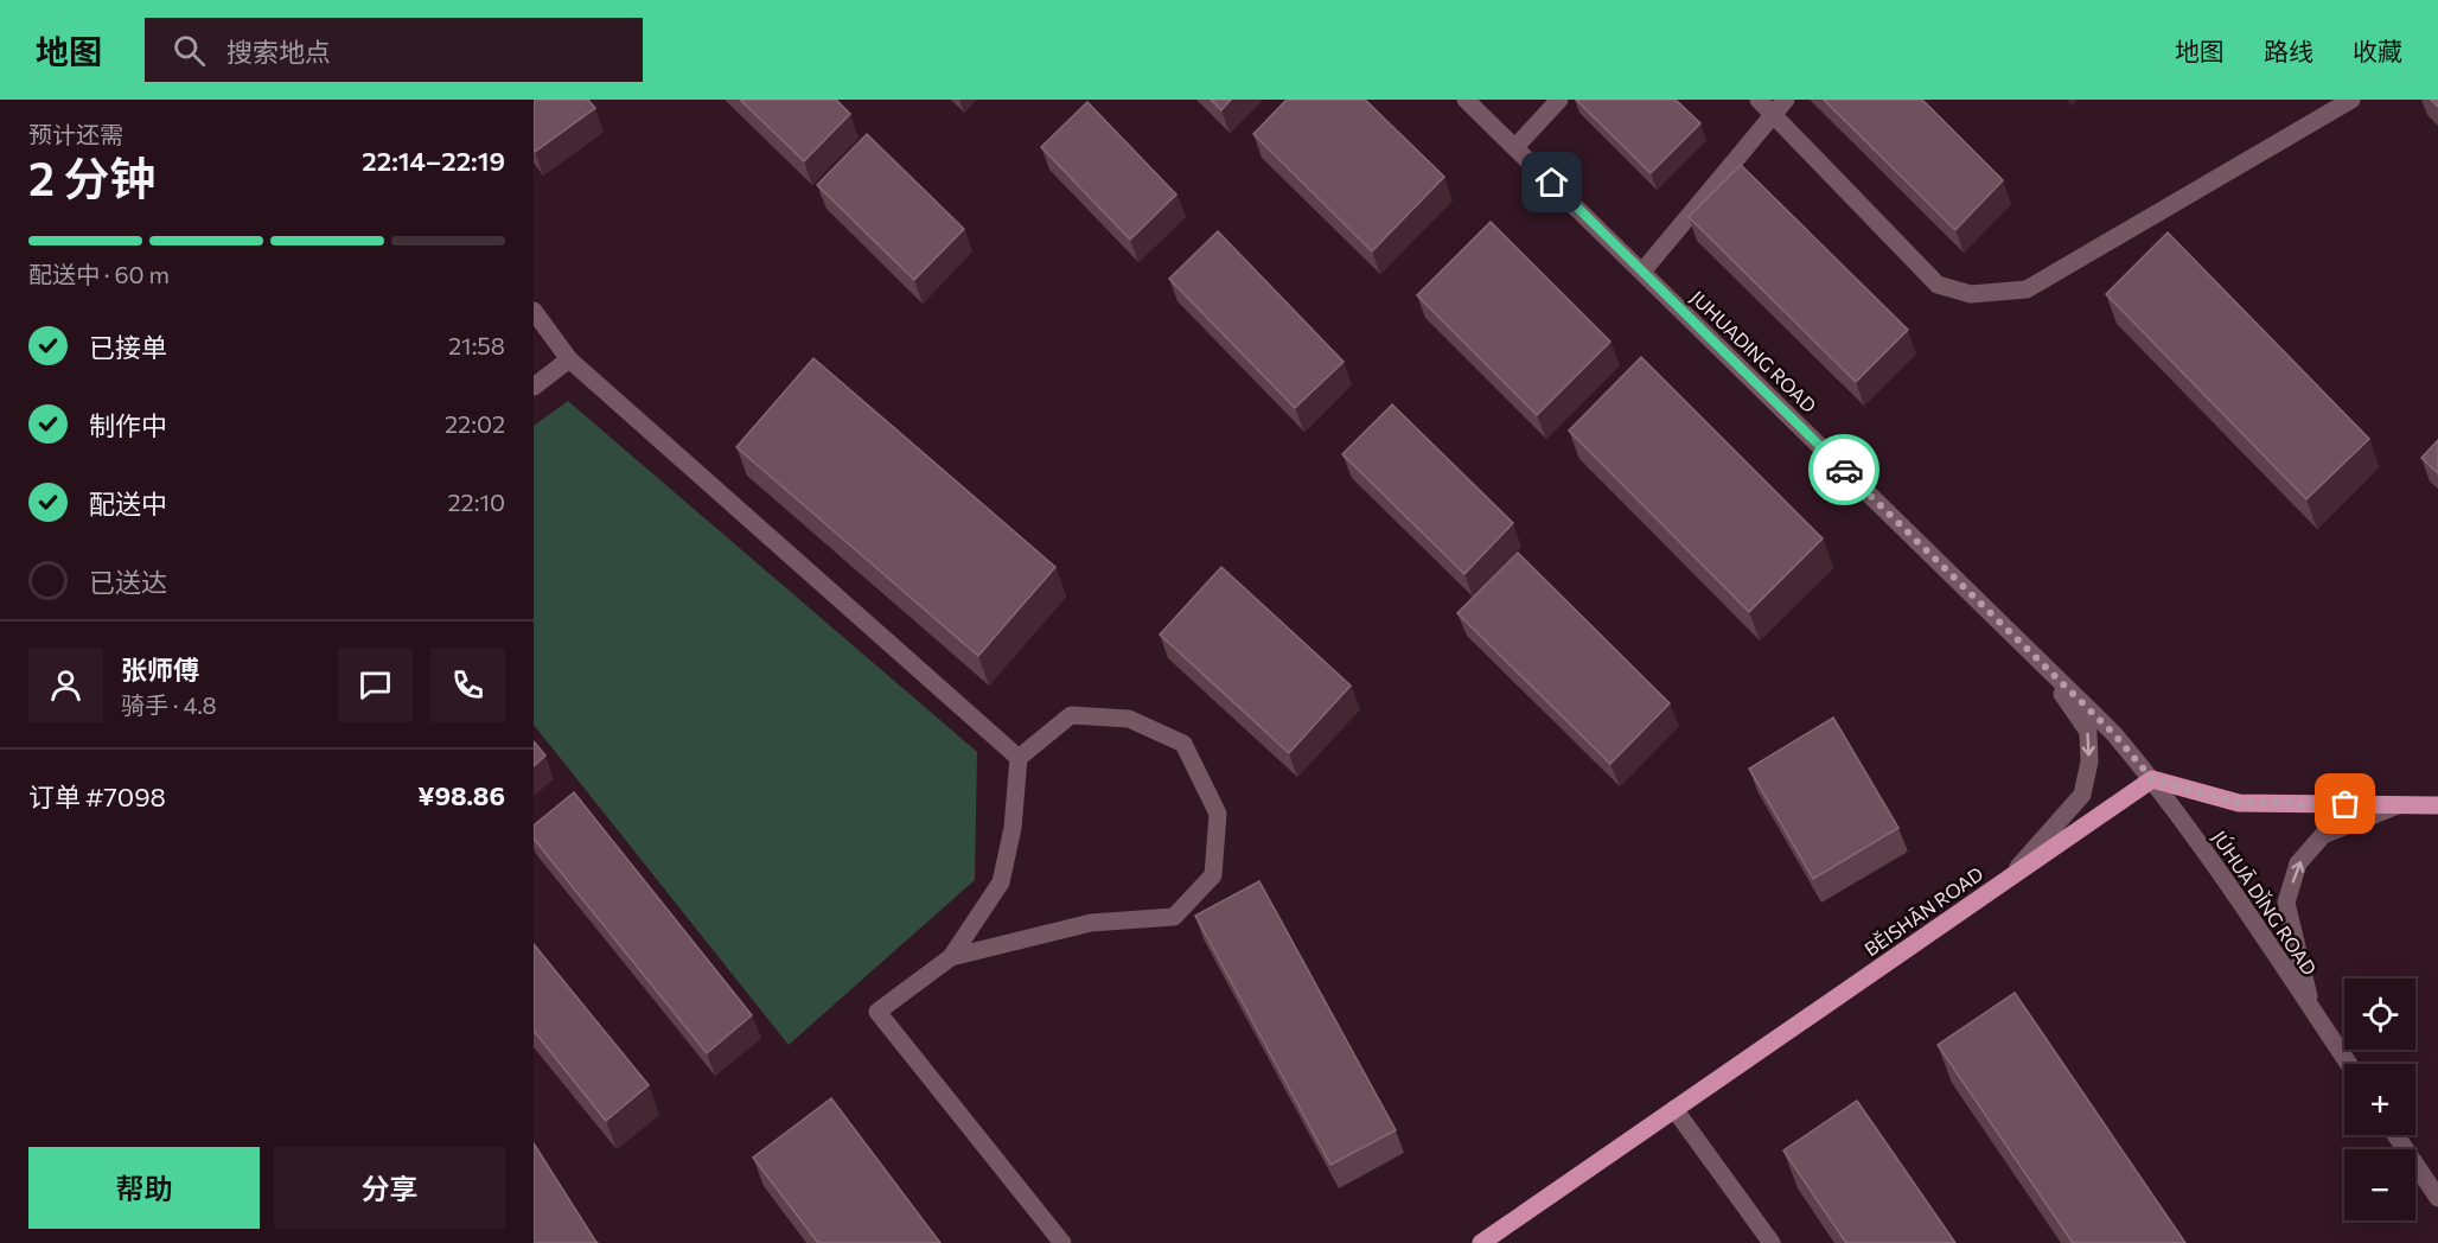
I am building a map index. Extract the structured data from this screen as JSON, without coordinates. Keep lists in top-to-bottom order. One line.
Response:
{"streets":{"main road":["BĚISHĀN ROAD"],"street":["JUHUADING ROAD","JÚHUĀ DǏNG ROAD"]},"crossings":[["JUHUADING ROAD","JÚHUĀ DǏNG ROAD"],["JÚHUĀ DǏNG ROAD","BĚISHĀN ROAD"]],"page":{"header":"地图","search":"搜索地点","nav":["地图","路线","收藏"],"heading":["2 分钟","预计还需","22:14–22:19"],"panel":["张师傅","骑手 · 4.8","订单 #7098","¥98.86"],"bar":"配送中 · 60 m","list":[["已接单","21:58"],["制作中","22:02"],["配送中","22:10"],"已送达"],"map_buttons":["+","−"],"buttons":["帮助","分享"]}}
